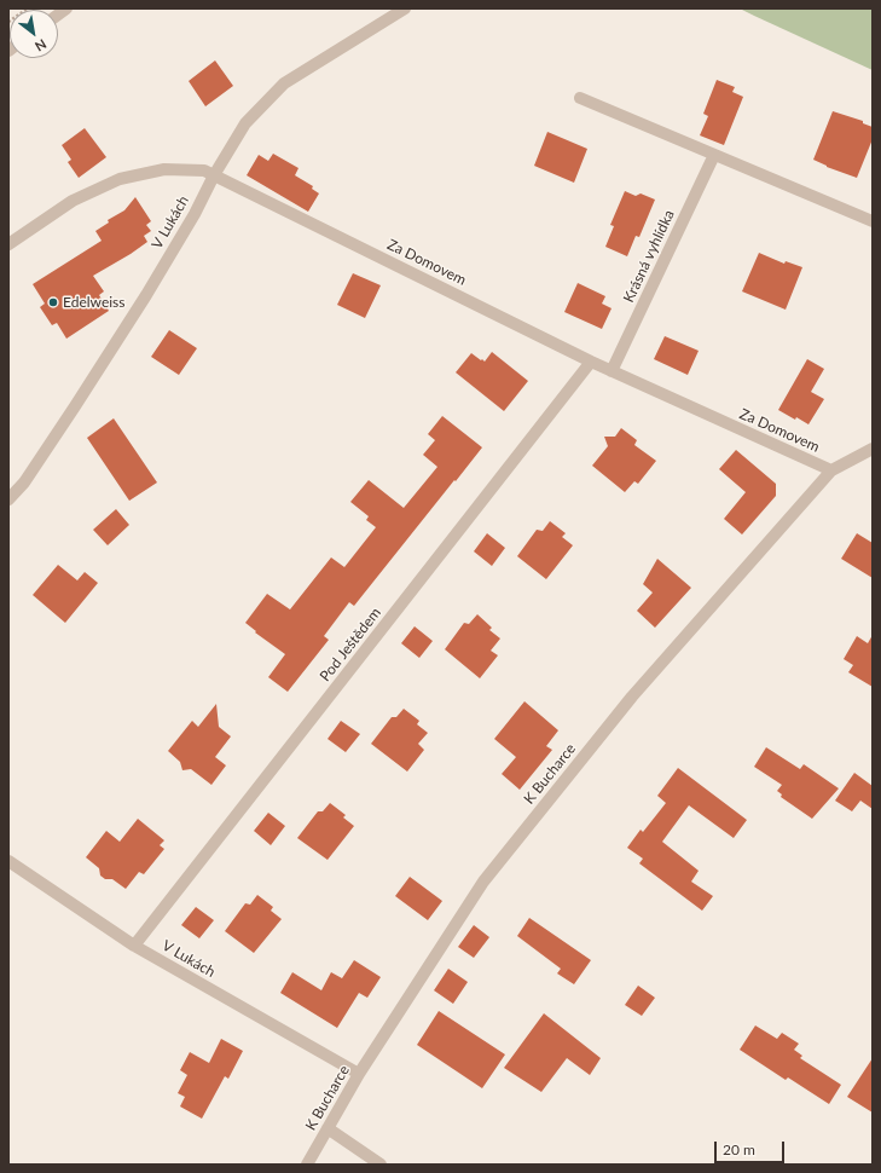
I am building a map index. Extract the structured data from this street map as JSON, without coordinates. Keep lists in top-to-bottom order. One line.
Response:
{"streets":{"street":["V Lukách","Krásná vyhlídka","Za Domovem","Pod Ještědem","K Bucharce"]},"crossings":[["V Lukách","Za Domovem"],["V Lukách","Pod Ještědem"],["V Lukách","K Bucharce"],["Krásná vyhlídka","Za Domovem"],["Za Domovem","Pod Ještědem"],["Za Domovem","K Bucharce"]],"places":["Edelweiss"],"scale_bar":"20 m","north":"bottom right"}
